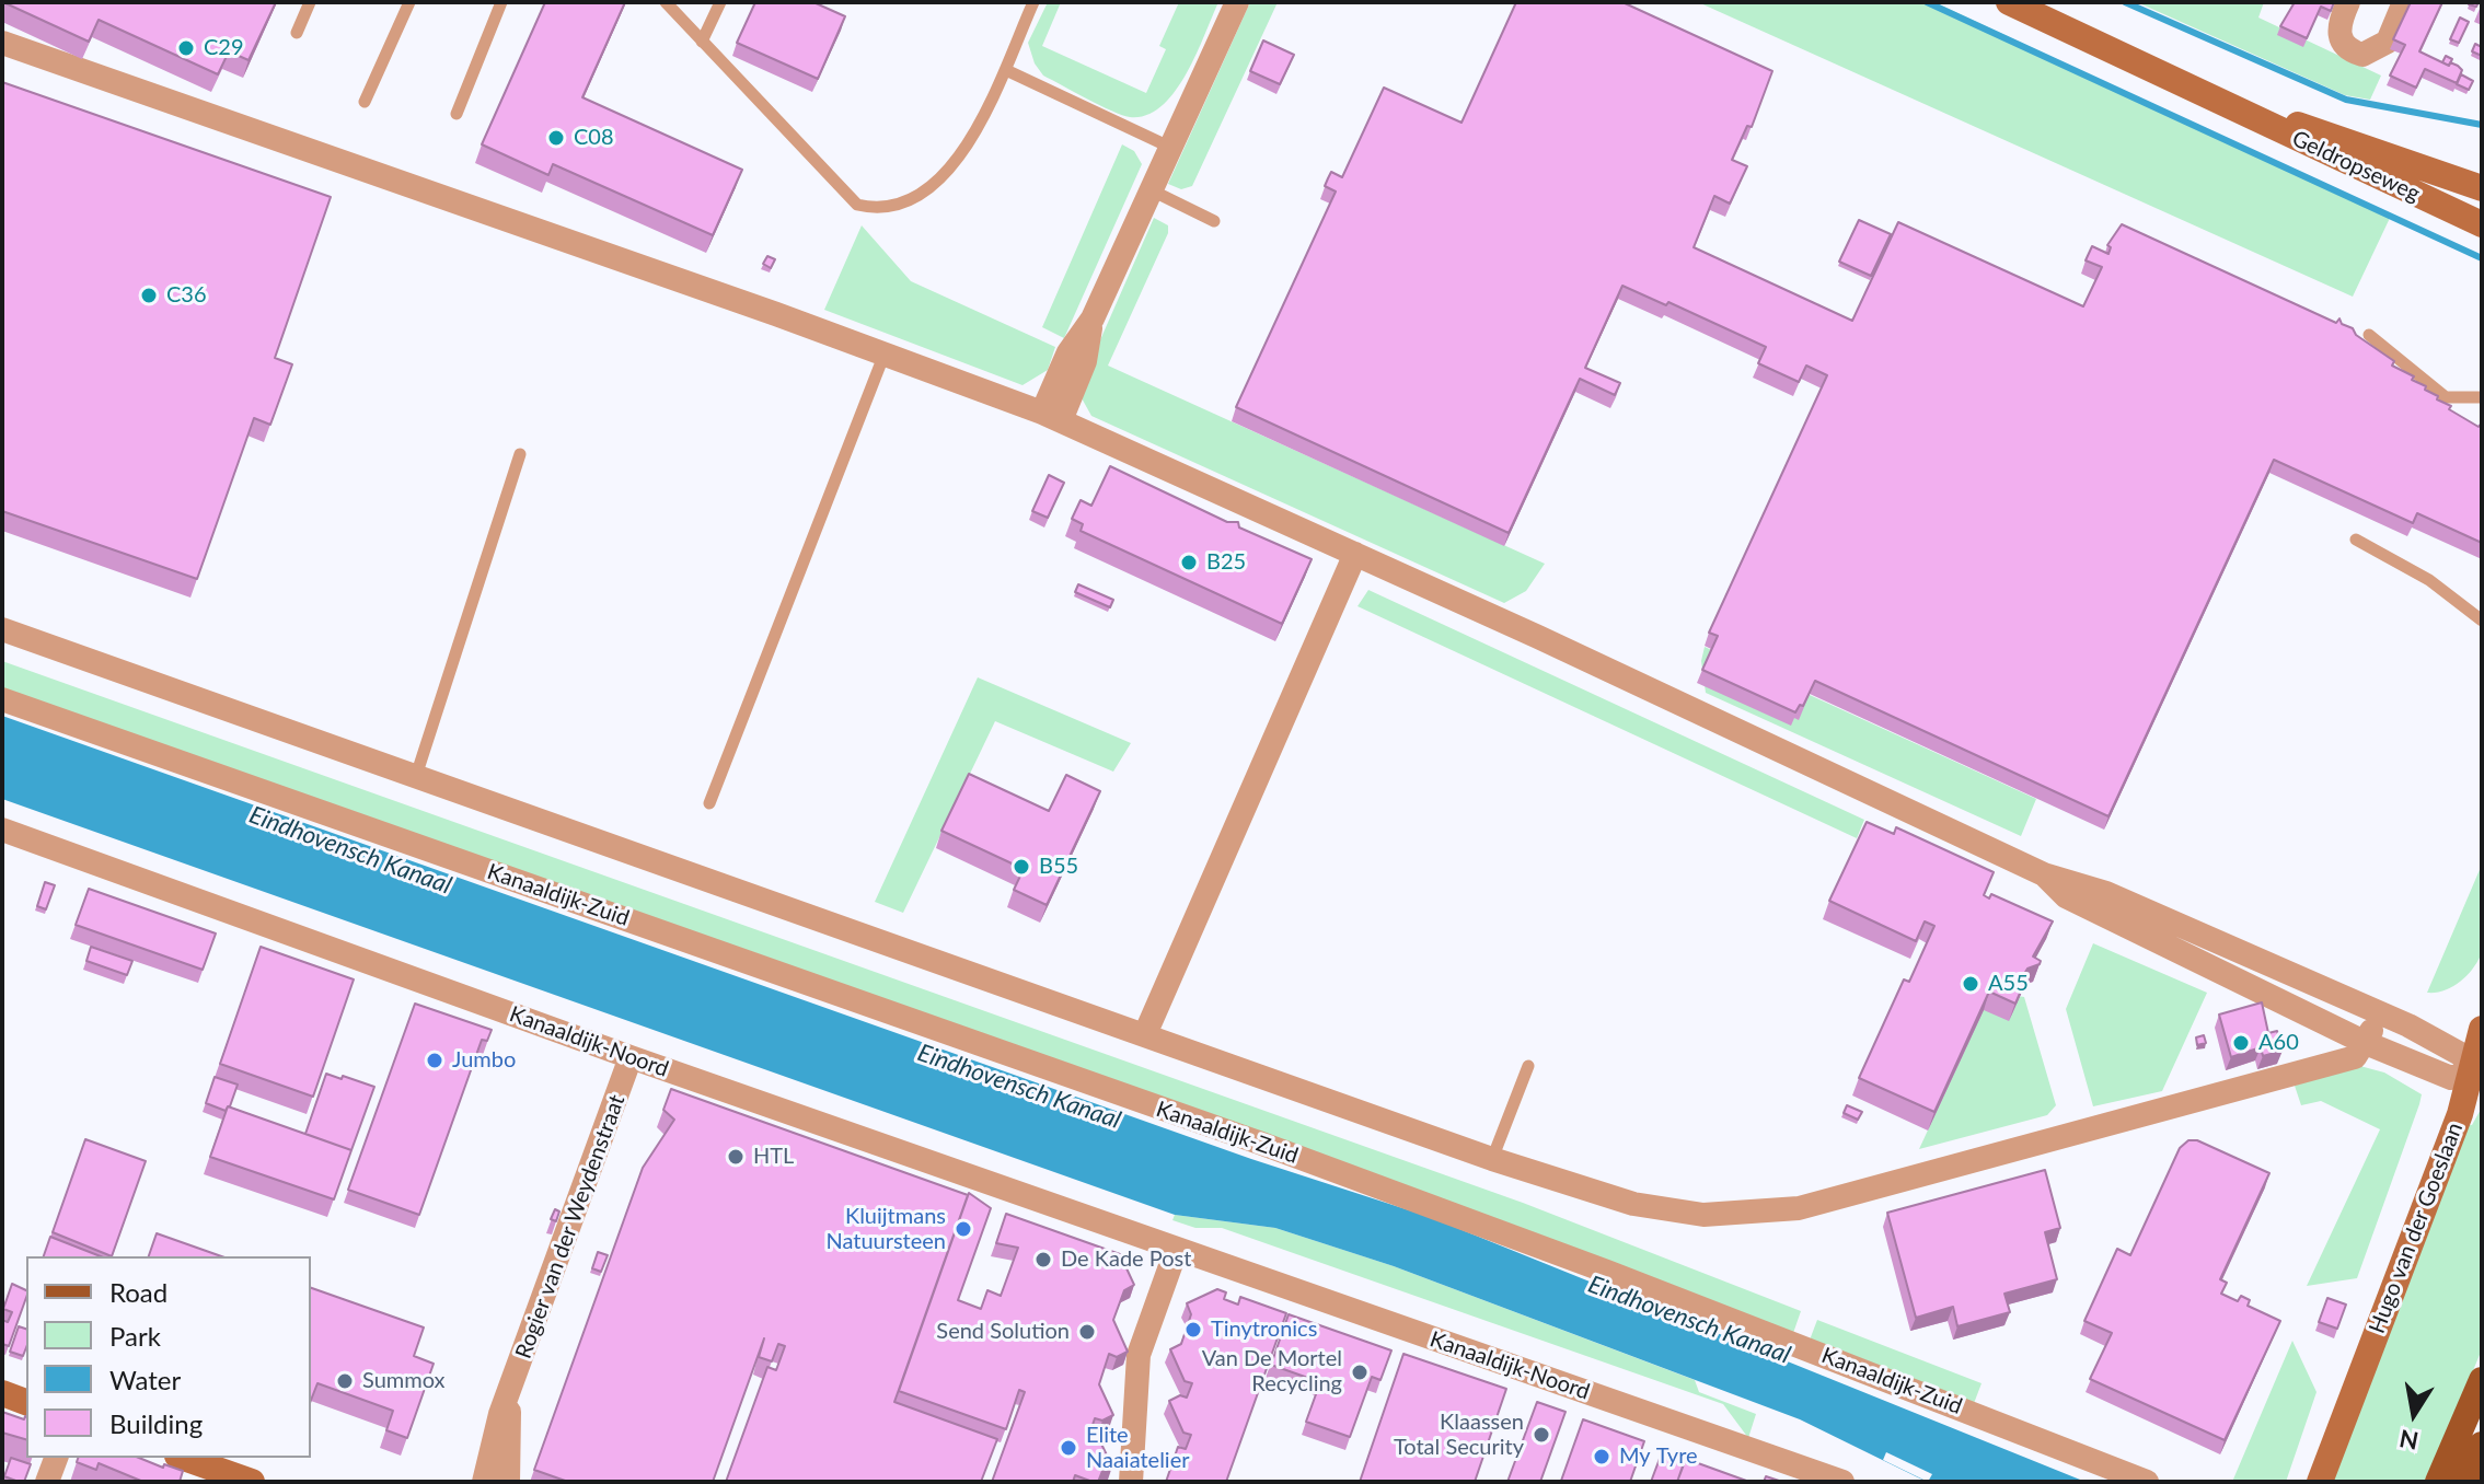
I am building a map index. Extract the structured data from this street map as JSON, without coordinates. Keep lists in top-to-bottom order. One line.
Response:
{"streets":{"main road":["Geldropseweg","Hugo van der Goeslaan"],"street":["Kanaaldijk-Zuid","Kanaaldijk-Noord","Rogier van der Weydenstraat"]},"crossings":[["Kanaaldijk-Noord","Rogier van der Weydenstraat"]],"water":["Eindhovensch Kanaal"],"places":["C29","C08","C36","B25","B55","A55","A60","Jumbo","HTL","Kluijtmans Natuursteen","De Kade Post","Tinytronics","Send Solution","Van De Mortel Recycling","Summox","Klaassen Total Security","Elite Naaiatelier","My Tyre"],"legend":["Road","Park","Water","Building"],"north":"bottom"}
